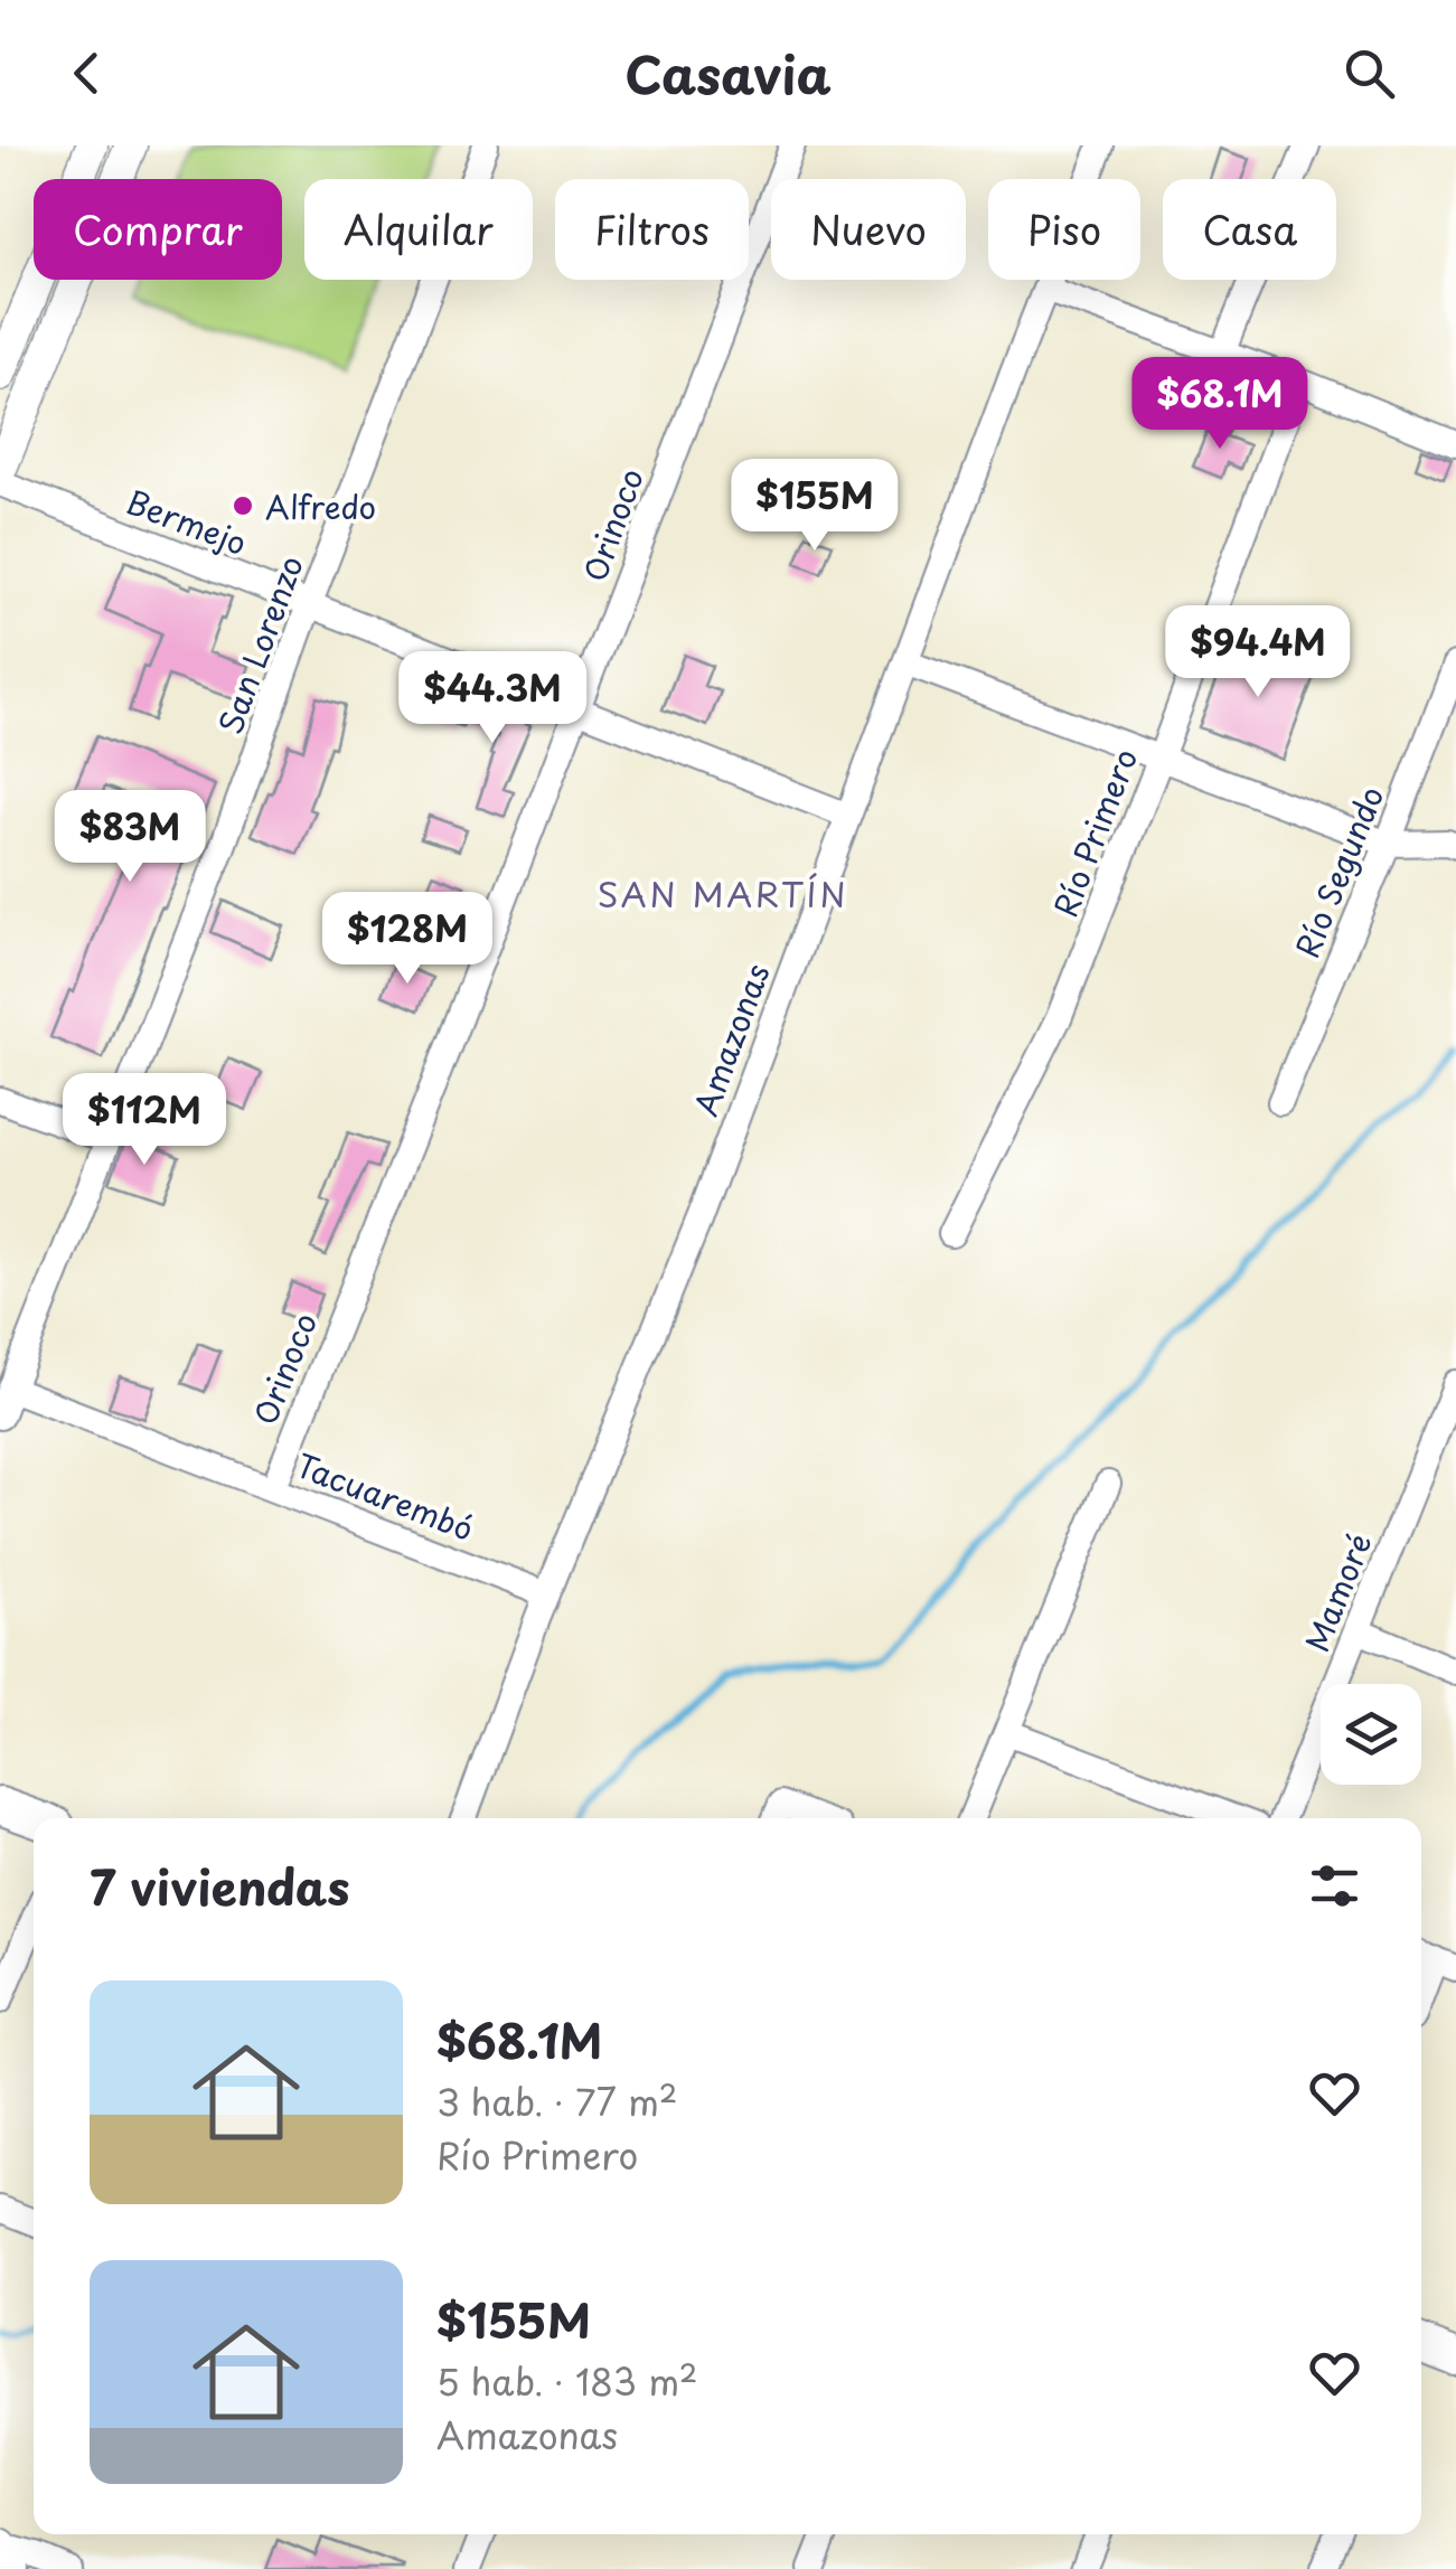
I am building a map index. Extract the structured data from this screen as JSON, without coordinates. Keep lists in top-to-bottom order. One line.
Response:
{"streets":{"street":["Bermejo","Orinoco","San Lorenzo","Río Primero","Río Segundo","Amazonas","Tacuarembó","Mamoré"]},"crossings":[["Bermejo","Orinoco"],["Bermejo","San Lorenzo"],["Bermejo","Amazonas"],["Orinoco","Tacuarembó"],["San Lorenzo","Tacuarembó"],["Amazonas","Tacuarembó"]],"districts":["SAN MARTÍN"],"places":["Alfredo"],"page":{"header":"Casavia","chip":["Comprar","Alquilar","Filtros","Nuevo","Piso","Casa"],"price":["$68.1M","$155M","$94.4M","$44.3M","$83M","$128M","$112M"],"heading":"7 viviendas","list":[{"name":"$68.1M","note":"3 hab. · 77 m² · Río Primero"},{"name":"$155M","note":"5 hab. · 183 m² · Amazonas"}]}}
